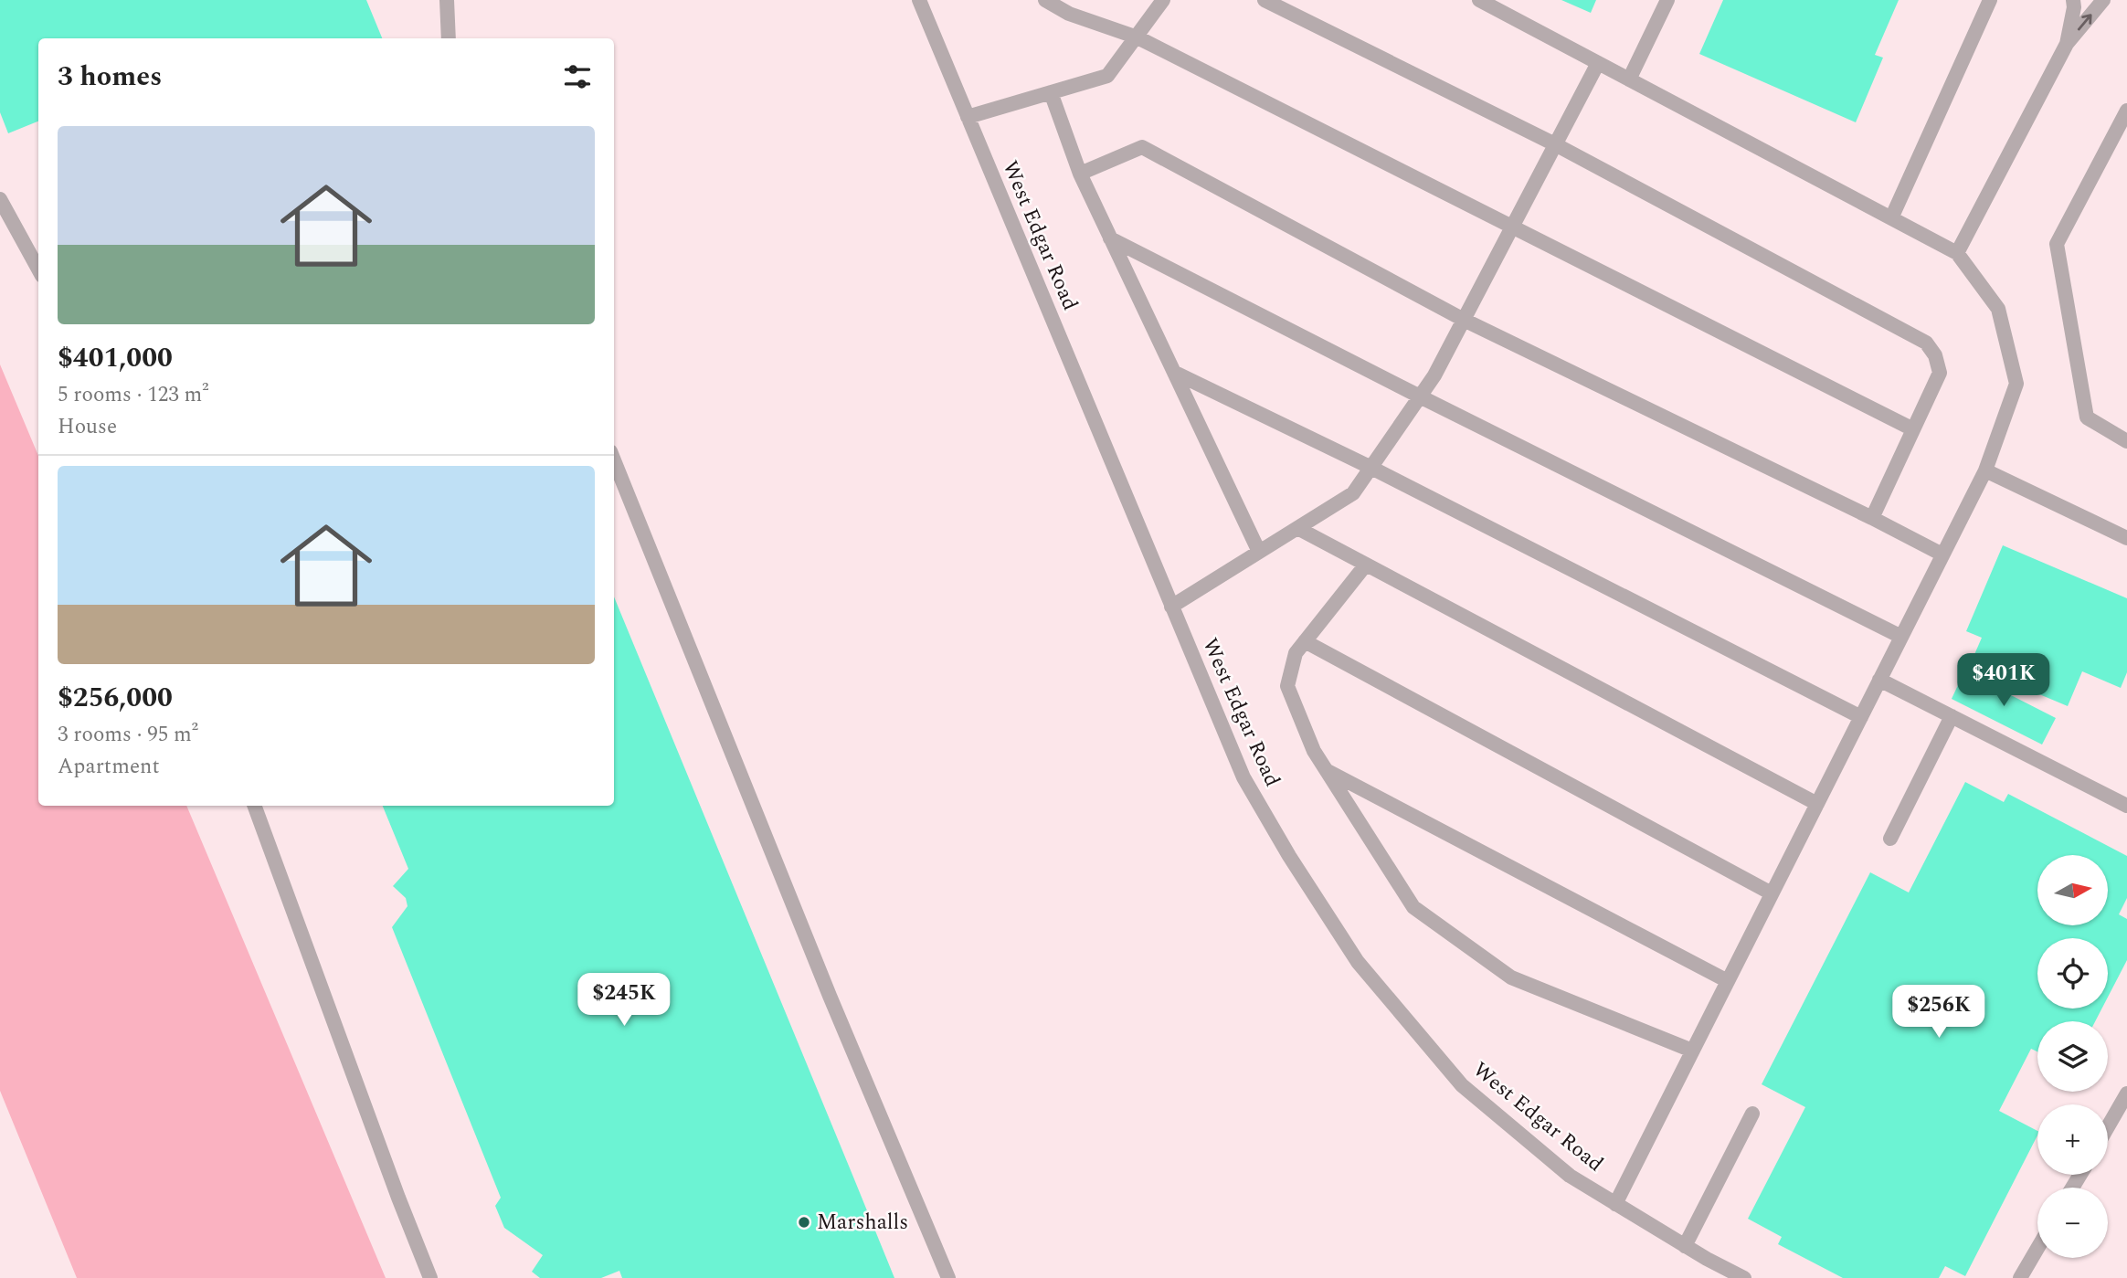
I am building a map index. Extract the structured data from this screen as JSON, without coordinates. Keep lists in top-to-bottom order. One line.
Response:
{"streets":{"lane":["West Edgar Road"]},"places":["Marshalls"],"north":"right","page":{"heading":"3 homes","list":[{"name":"$401,000","note":"5 rooms · 123 m² · House"},{"name":"$256,000","note":"3 rooms · 95 m² · Apartment"}],"price":["$401K","$245K","$256K"],"map_buttons":["+","−"]}}
